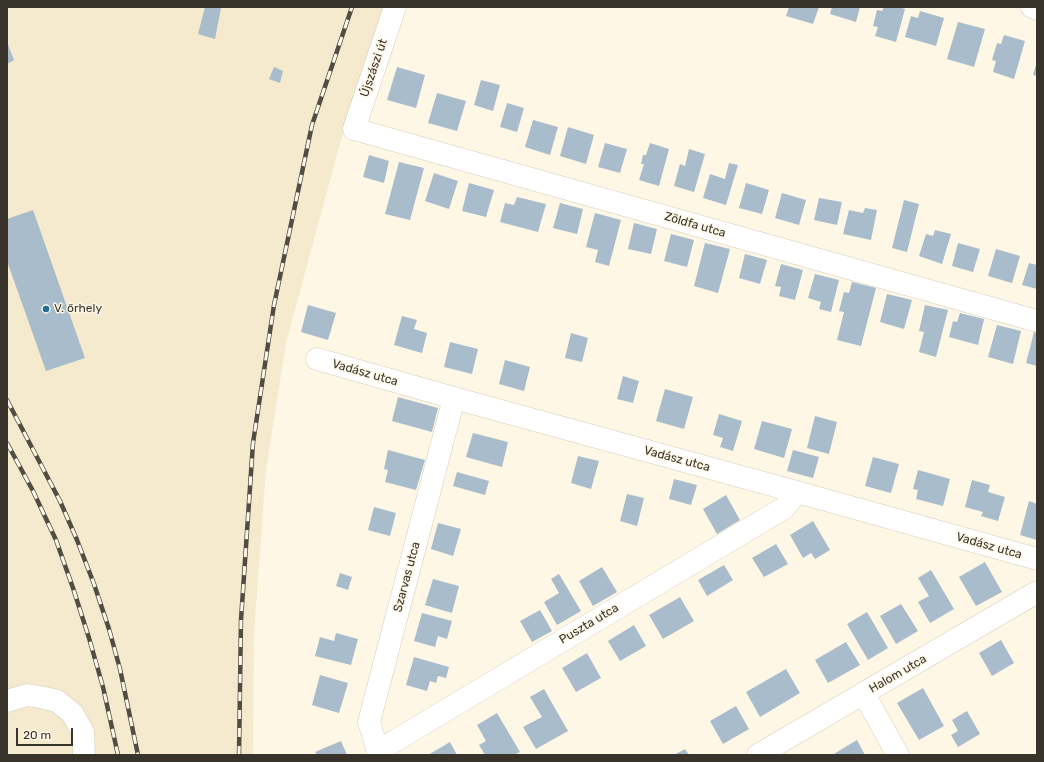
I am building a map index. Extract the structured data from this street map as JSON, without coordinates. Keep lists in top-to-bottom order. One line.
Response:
{"streets":{"street":["Újszászi út","Zöldfa utca","Vadász utca","Szarvas utca","Puszta utca","Halom utca"]},"crossings":[["Újszászi út","Zöldfa utca"],["Vadász utca","Szarvas utca"],["Vadász utca","Puszta utca"],["Szarvas utca","Puszta utca"]],"places":["V. őrhely"],"scale_bar":"20 m"}
